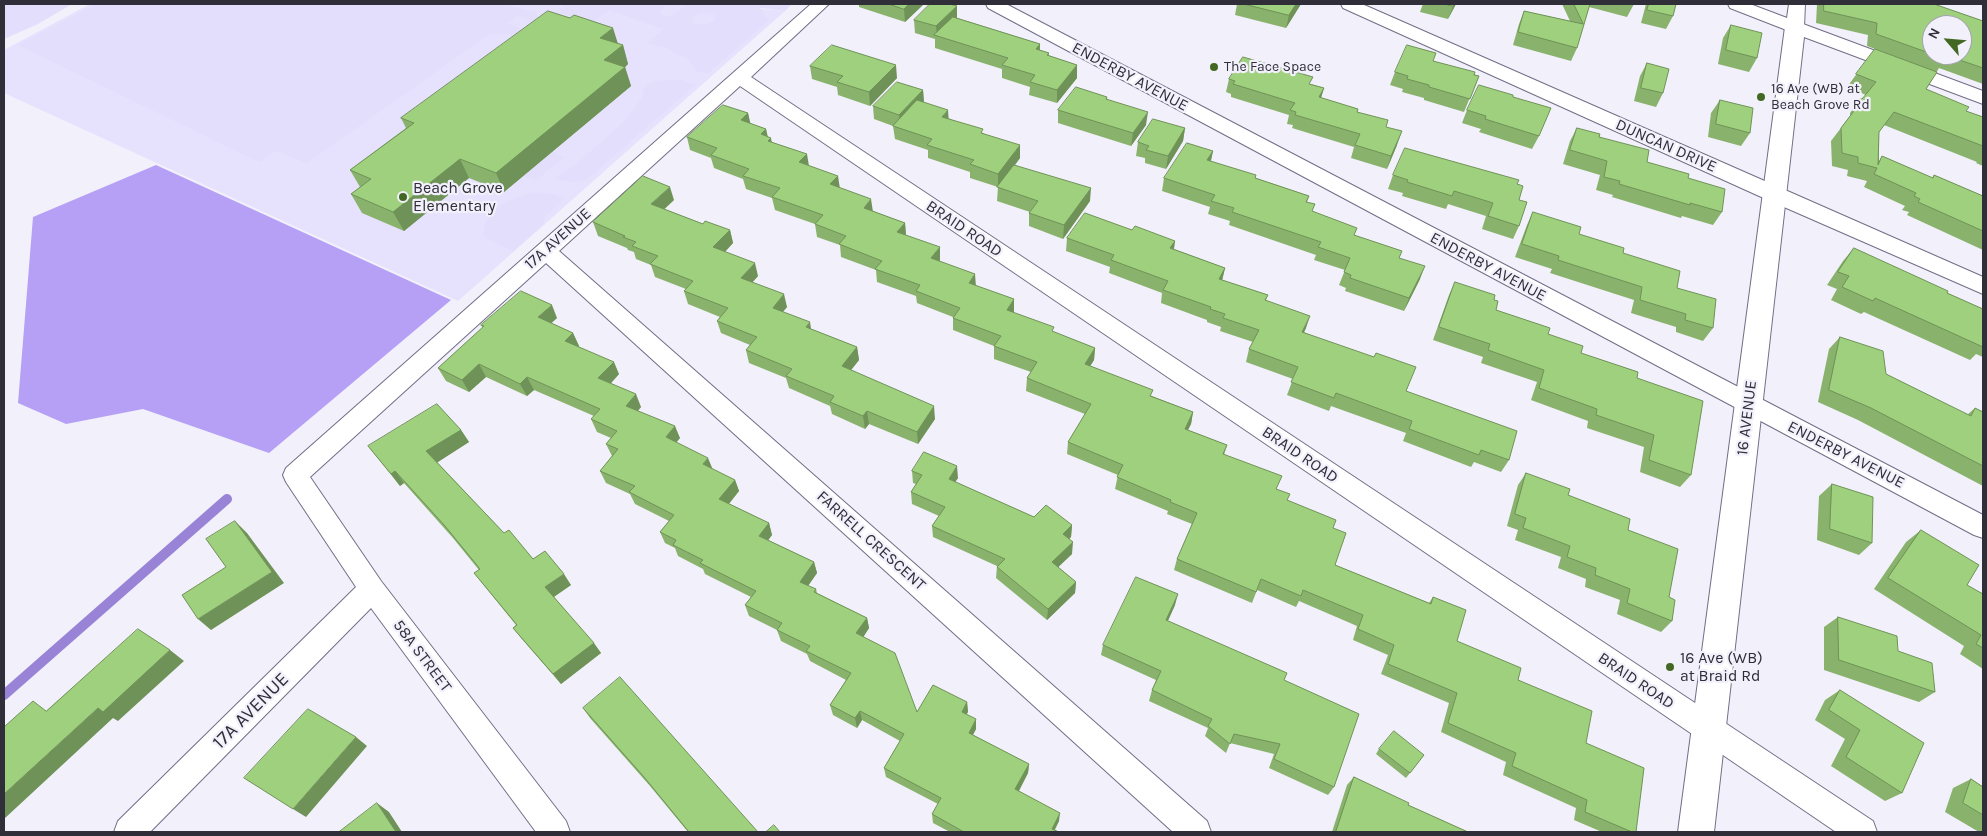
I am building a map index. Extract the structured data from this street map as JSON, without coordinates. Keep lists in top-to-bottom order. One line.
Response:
{"streets":{"street":["ENDERBY AVENUE","DUNCAN DRIVE","BRAID ROAD","17A AVENUE","16 AVENUE","FARRELL CRESCENT","58A STREET"]},"crossings":[["ENDERBY AVENUE","16 AVENUE"],["DUNCAN DRIVE","16 AVENUE"],["BRAID ROAD","17A AVENUE"],["BRAID ROAD","16 AVENUE"],["17A AVENUE","FARRELL CRESCENT"],["17A AVENUE","58A STREET"]],"places":["The Face Space","16 Ave (WB) at Beach Grove Rd","Beach Grove Elementary","16 Ave (WB) at Braid Rd"],"north":"top left"}
